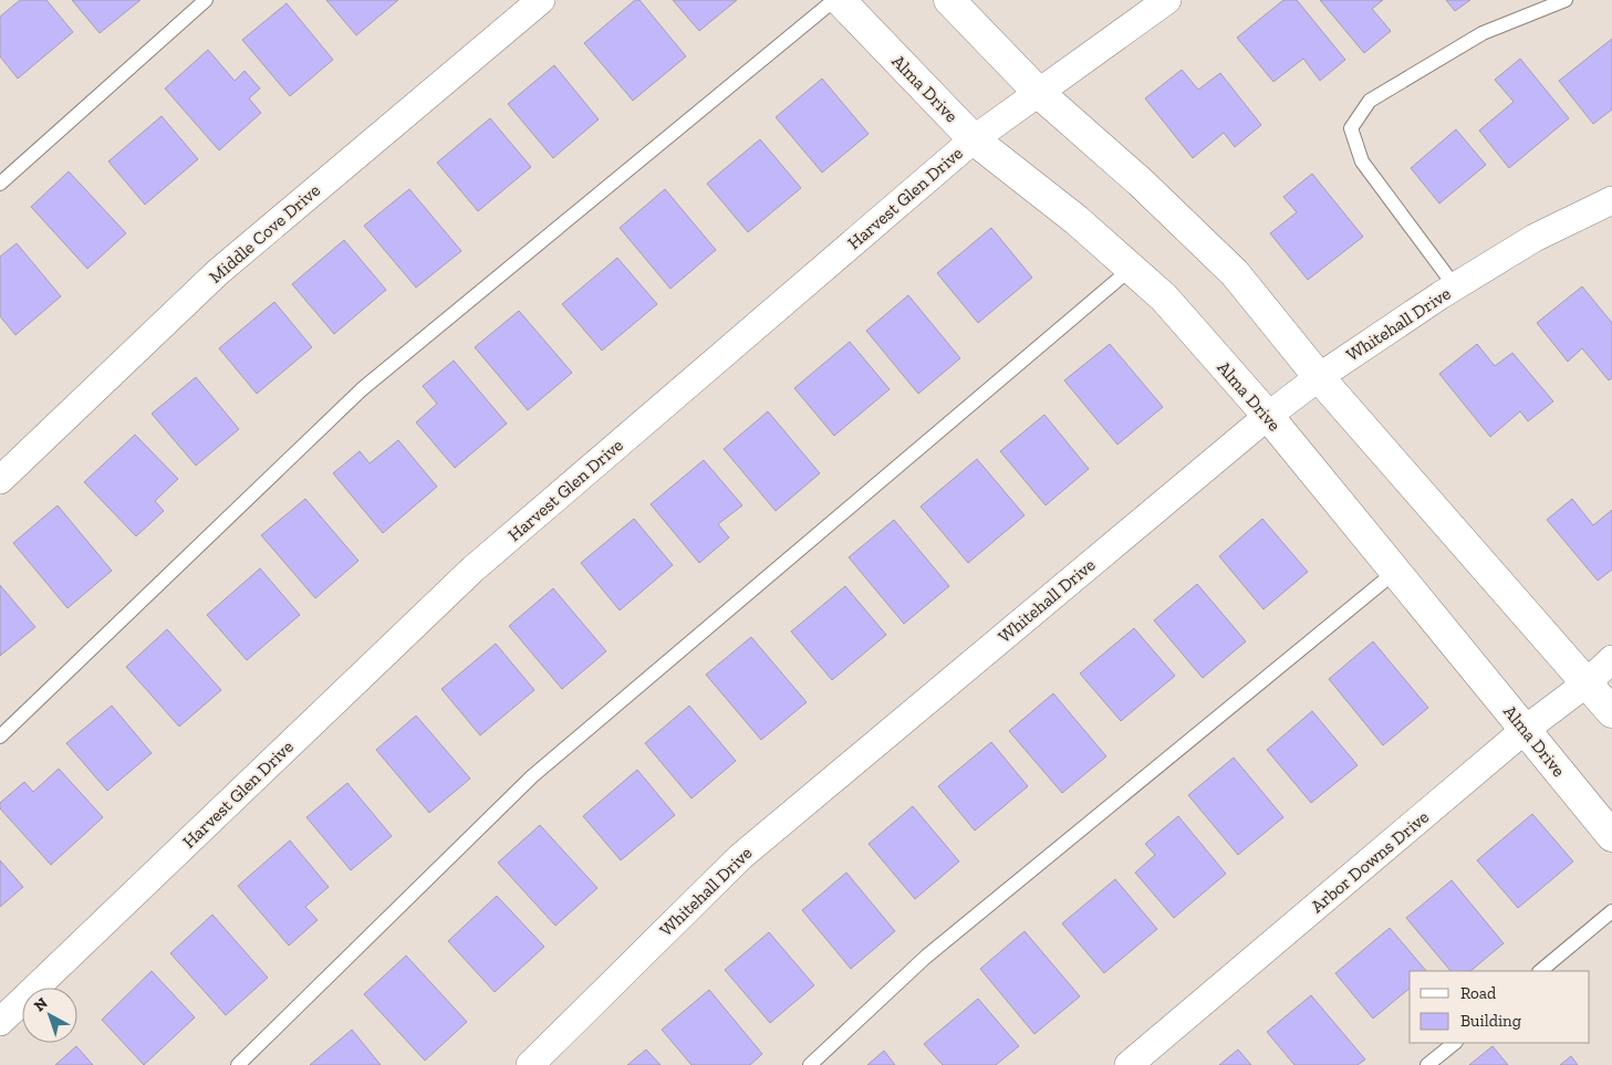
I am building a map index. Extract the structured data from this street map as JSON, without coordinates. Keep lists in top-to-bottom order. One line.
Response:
{"streets":{"main road":["Alma Drive"],"street":["Harvest Glen Drive","Middle Cove Drive","Whitehall Drive","Arbor Downs Drive"]},"crossings":[["Alma Drive","Harvest Glen Drive"],["Alma Drive","Whitehall Drive"],["Alma Drive","Arbor Downs Drive"]],"legend":["Road","Building"],"north":"top left"}
